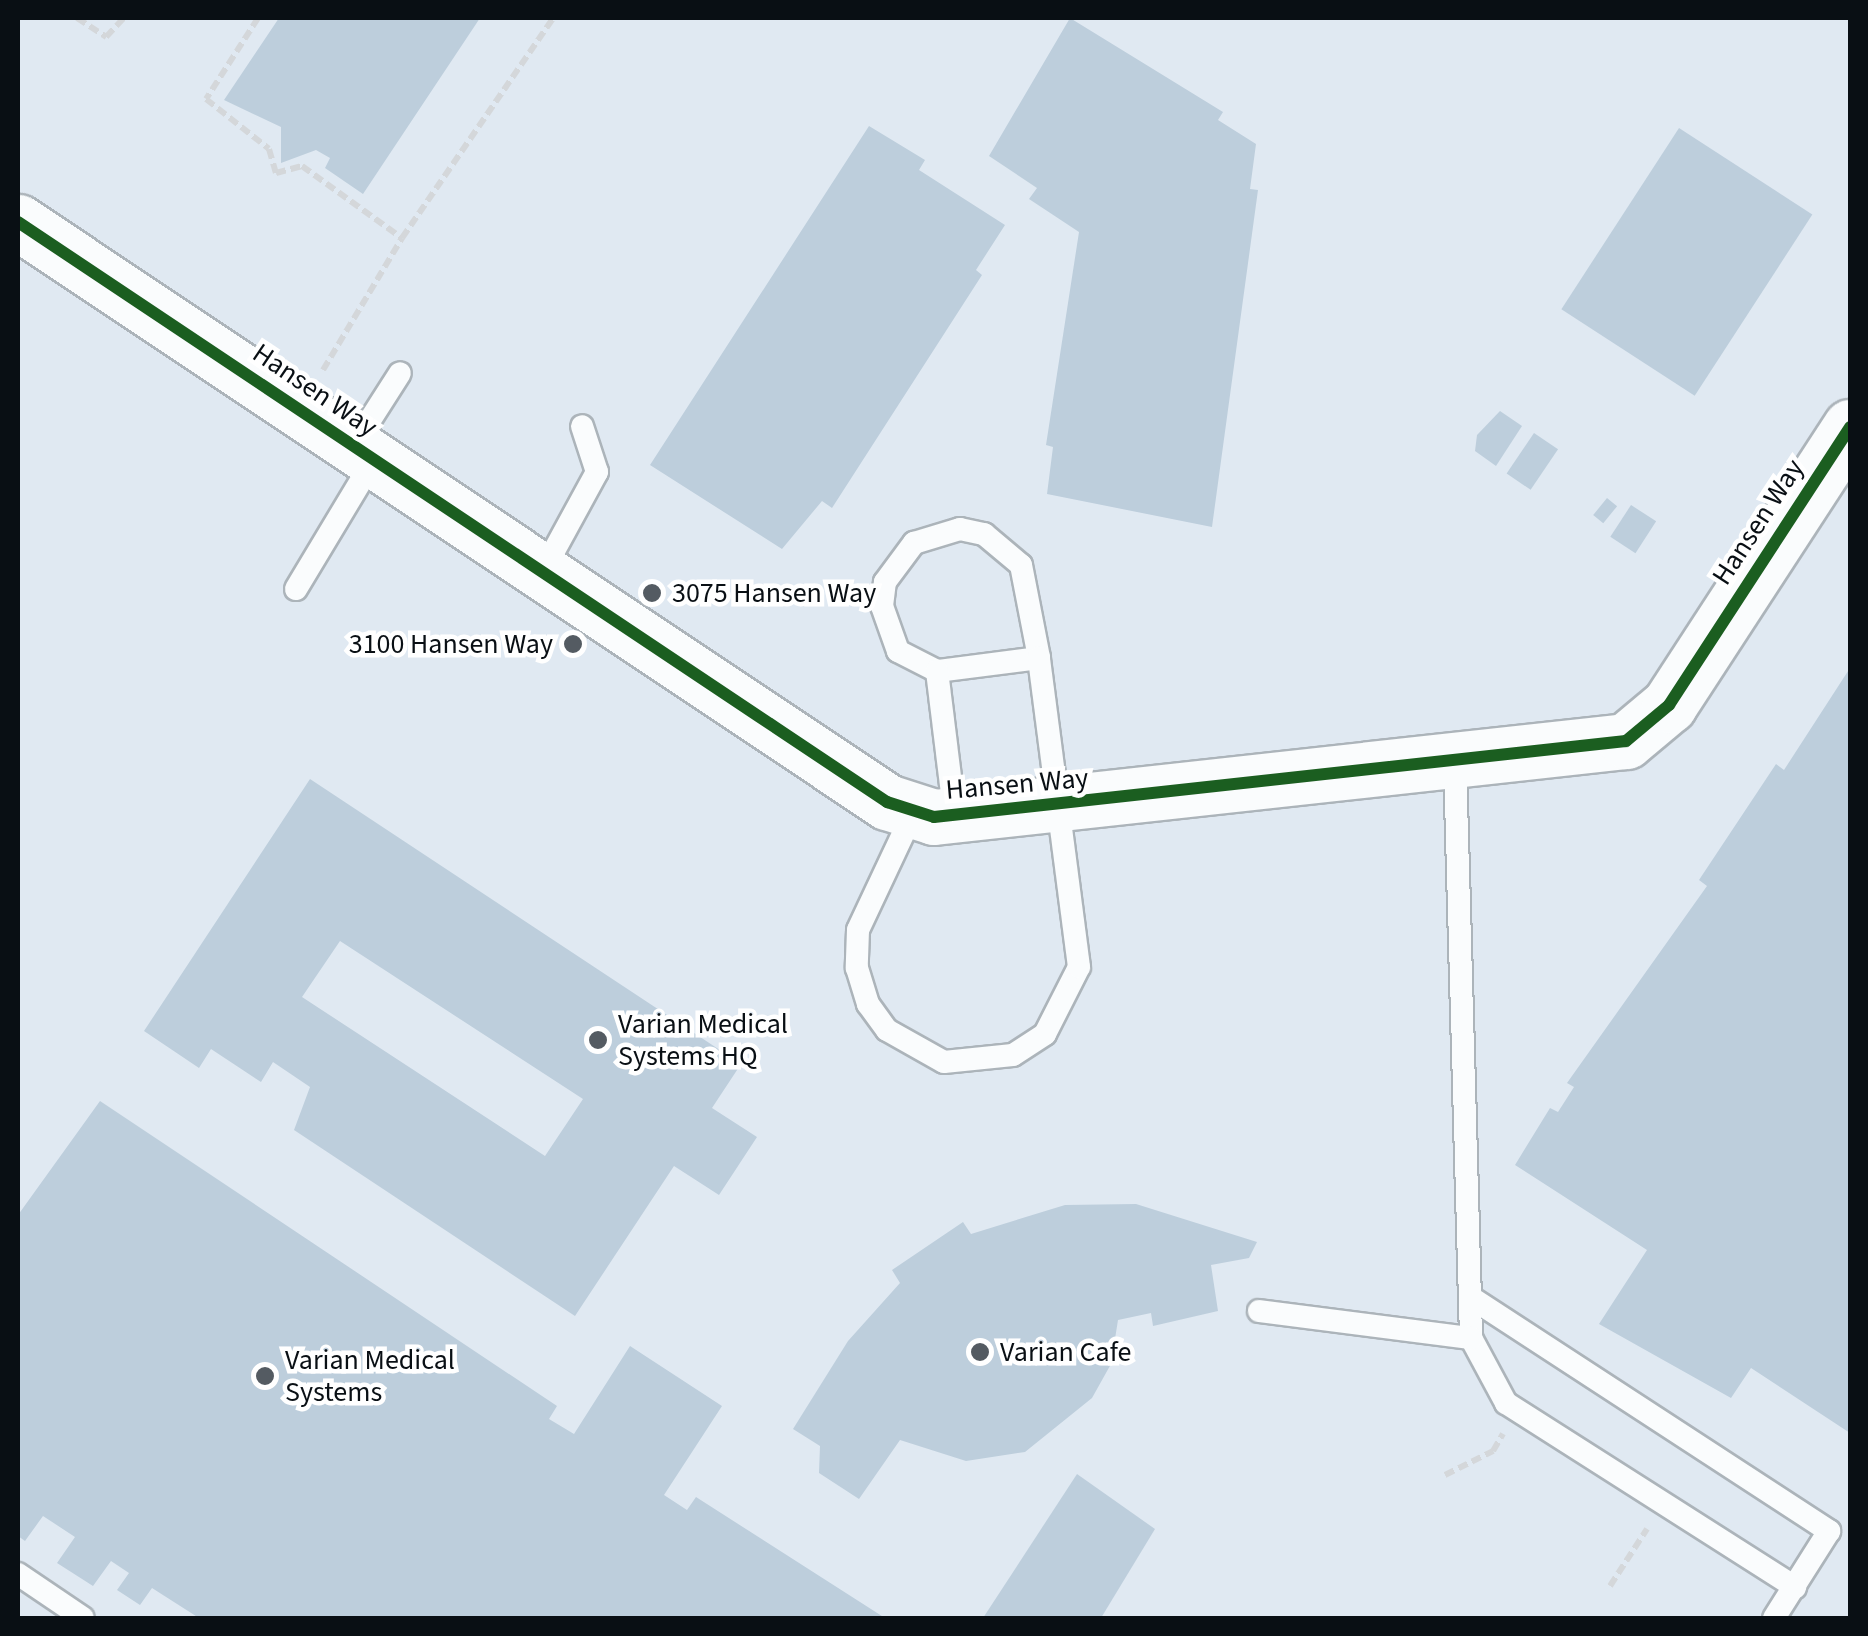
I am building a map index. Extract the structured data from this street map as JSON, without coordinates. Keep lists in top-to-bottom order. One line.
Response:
{"streets":{"street":["Hansen Way"]},"places":["3075 Hansen Way","3100 Hansen Way","Varian Medical Systems HQ","Varian Cafe","Varian Medical Systems"]}
